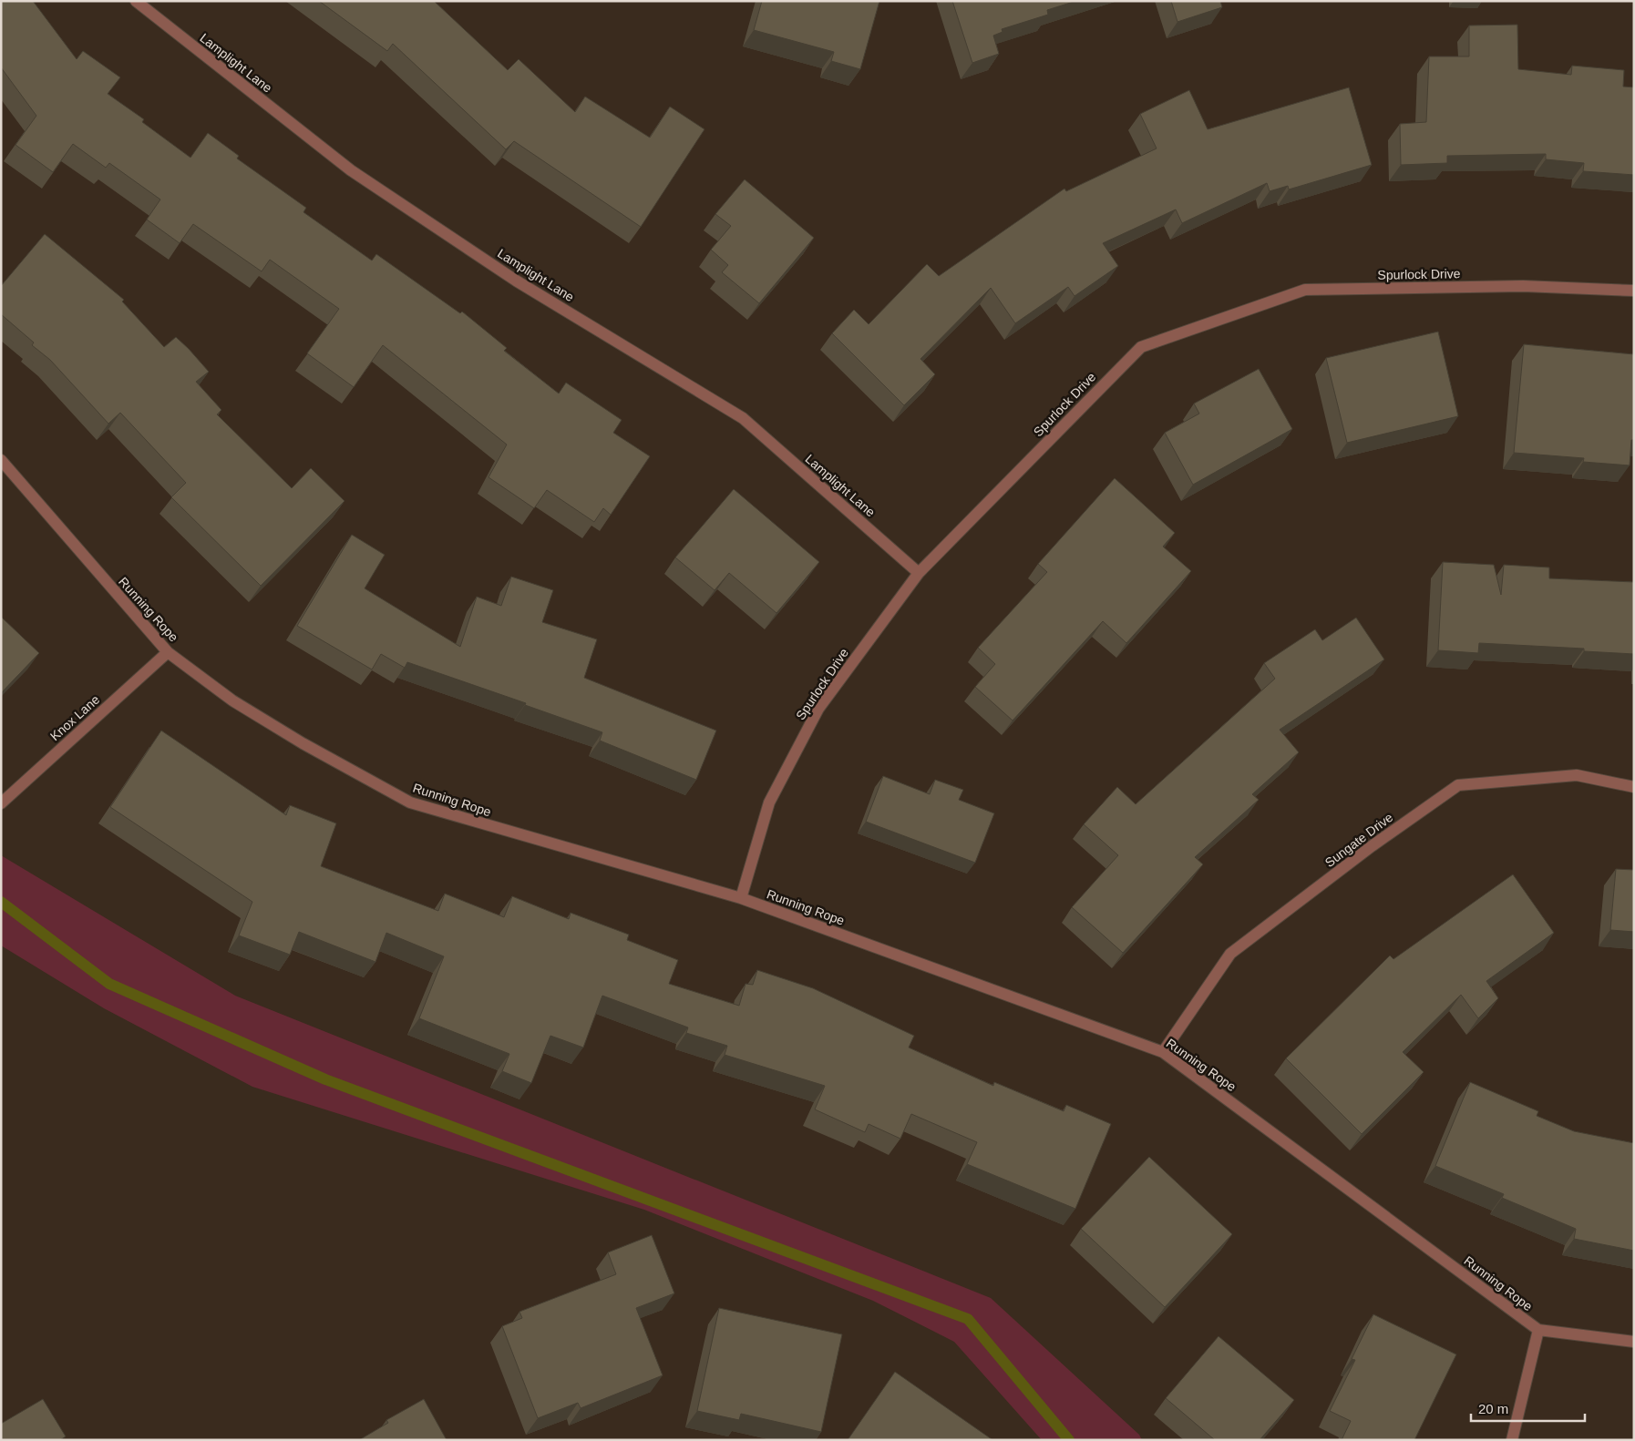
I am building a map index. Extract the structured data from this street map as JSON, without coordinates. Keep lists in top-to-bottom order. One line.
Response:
{"streets":{"street":["Lamplight Lane","Spurlock Drive","Running Rope","Knox Lane","Sungate Drive"]},"crossings":[["Lamplight Lane","Spurlock Drive"],["Spurlock Drive","Running Rope"],["Running Rope","Knox Lane"],["Running Rope","Sungate Drive"]],"scale_bar":"20 m"}
